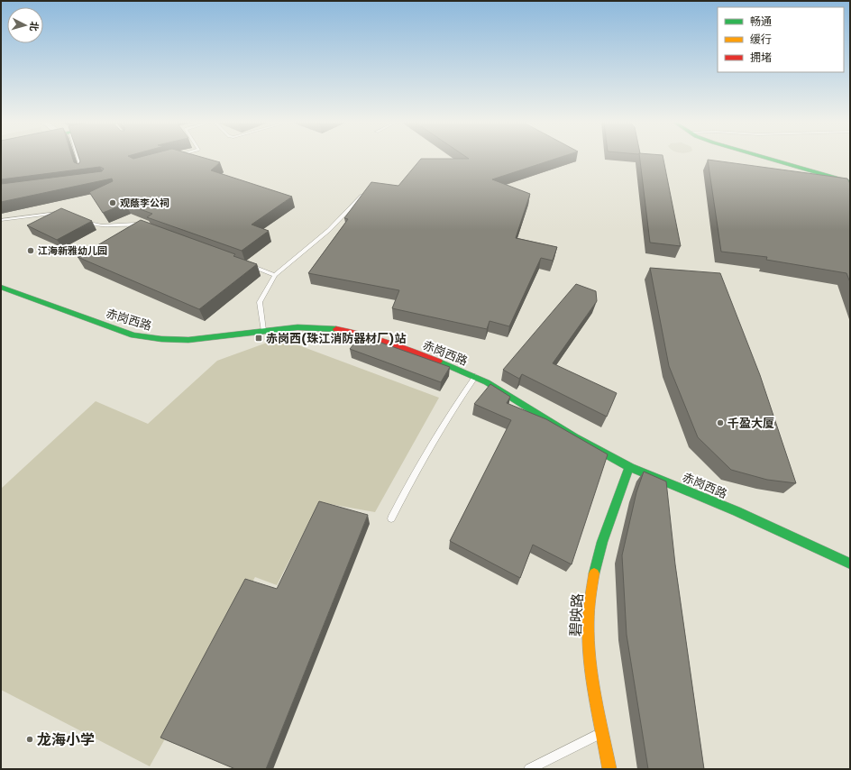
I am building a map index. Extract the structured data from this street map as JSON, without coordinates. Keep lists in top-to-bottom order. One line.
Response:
{"streets":{"street":["赤岗西路","碧映路"]},"crossings":[["赤岗西路","碧映路"]],"places":{"other":["观蔭李公祠","江海新雅幼儿园","千盈大厦","龙海小学"],"transit":["赤岗西(珠江消防器材厂)站"]},"legend":["畅通","缓行","拥堵"],"north":"right"}
